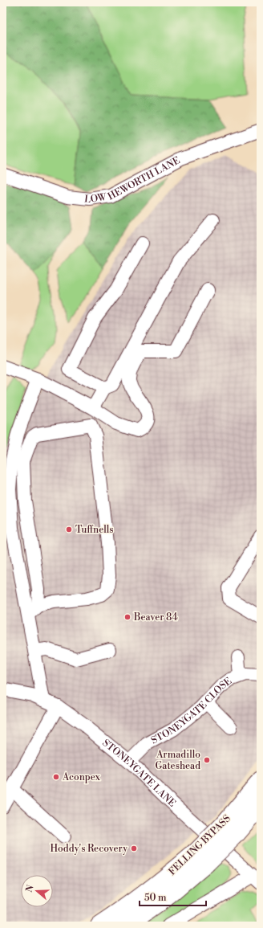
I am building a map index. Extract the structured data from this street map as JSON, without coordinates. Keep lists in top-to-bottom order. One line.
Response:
{"streets":{"highway":["FELLING BYPASS"],"street":["LOW HEWORTH LANE","STONEYGATE CLOSE","STONEYGATE LANE"]},"crossings":[["STONEYGATE CLOSE","STONEYGATE LANE"]],"places":["Tuffnells","Beaver 84","Armadillo Gateshead","Aconpex","Hoddy's Recovery"],"scale_bar":"50 m","north":"left"}
